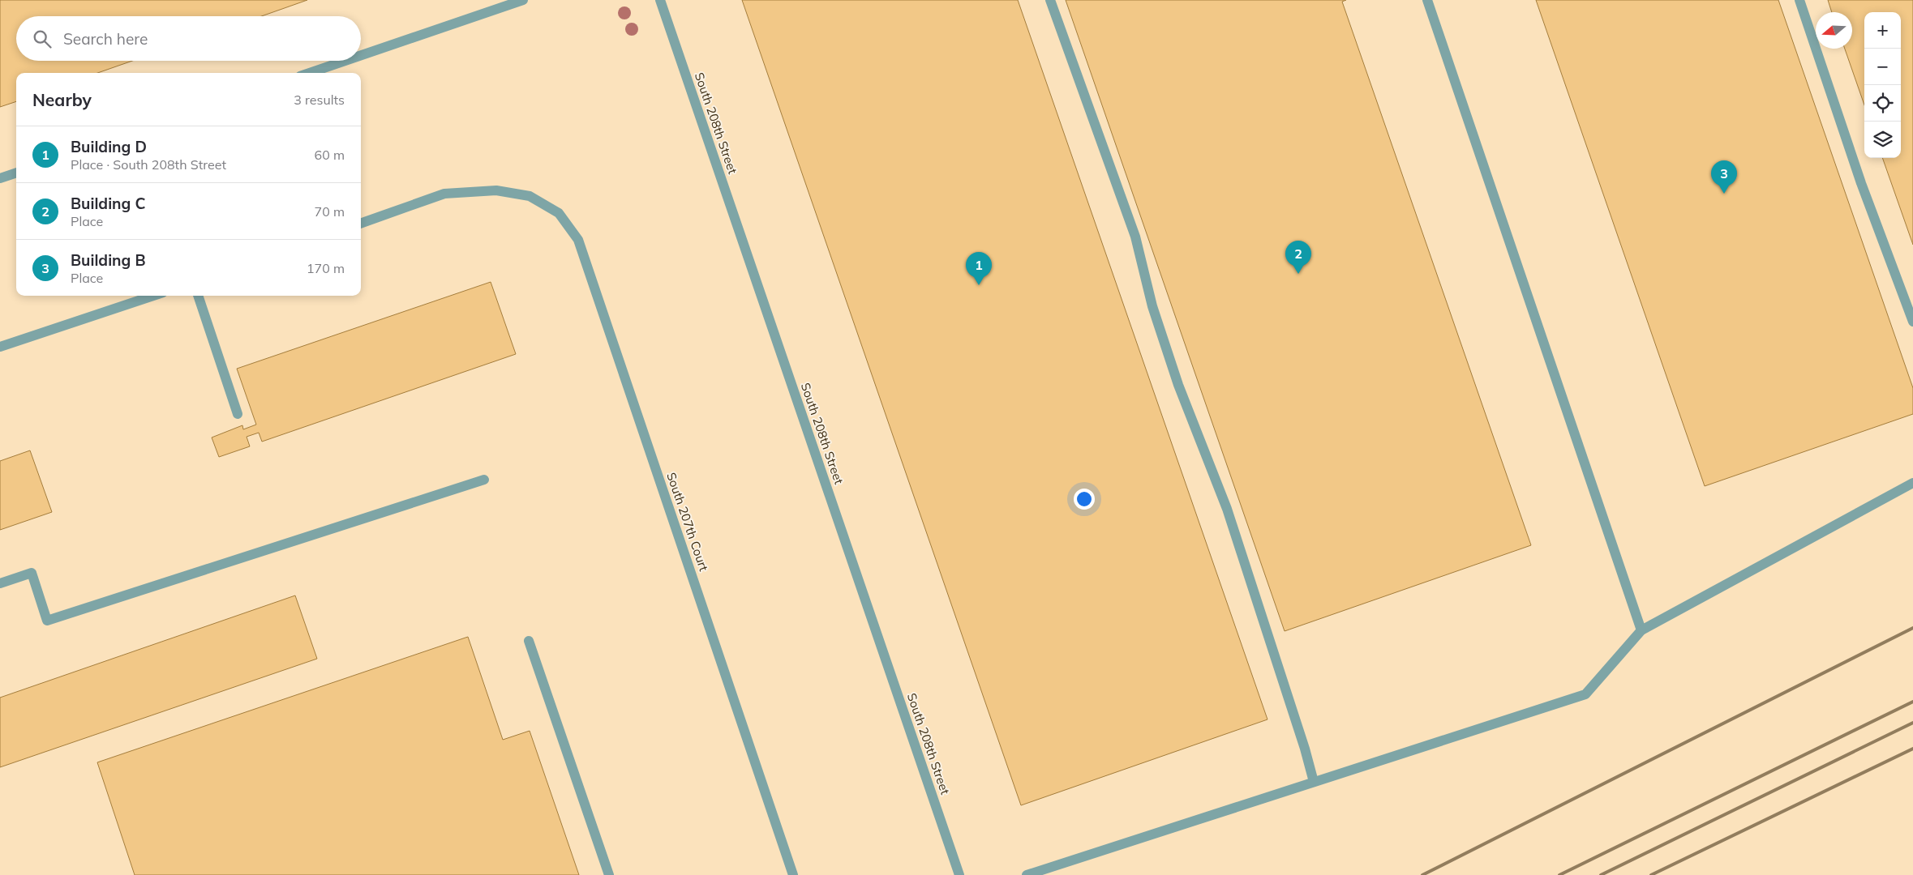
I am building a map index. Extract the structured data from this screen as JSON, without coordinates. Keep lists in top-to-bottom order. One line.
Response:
{"streets":{"street":["South 208th Street","South 207th Court"]},"north":"left","page":{"map_buttons":["+","−"],"search":"Search here","heading":["Nearby","3 results"],"list":[{"mark":"1","name":"Building D","note":"Place · South 208th Street","value":"60 m"},{"mark":"2","name":"Building C","note":"Place","value":"70 m"},{"mark":"3","name":"Building B","note":"Place","value":"170 m"}],"pins":["3","2","1"]}}
